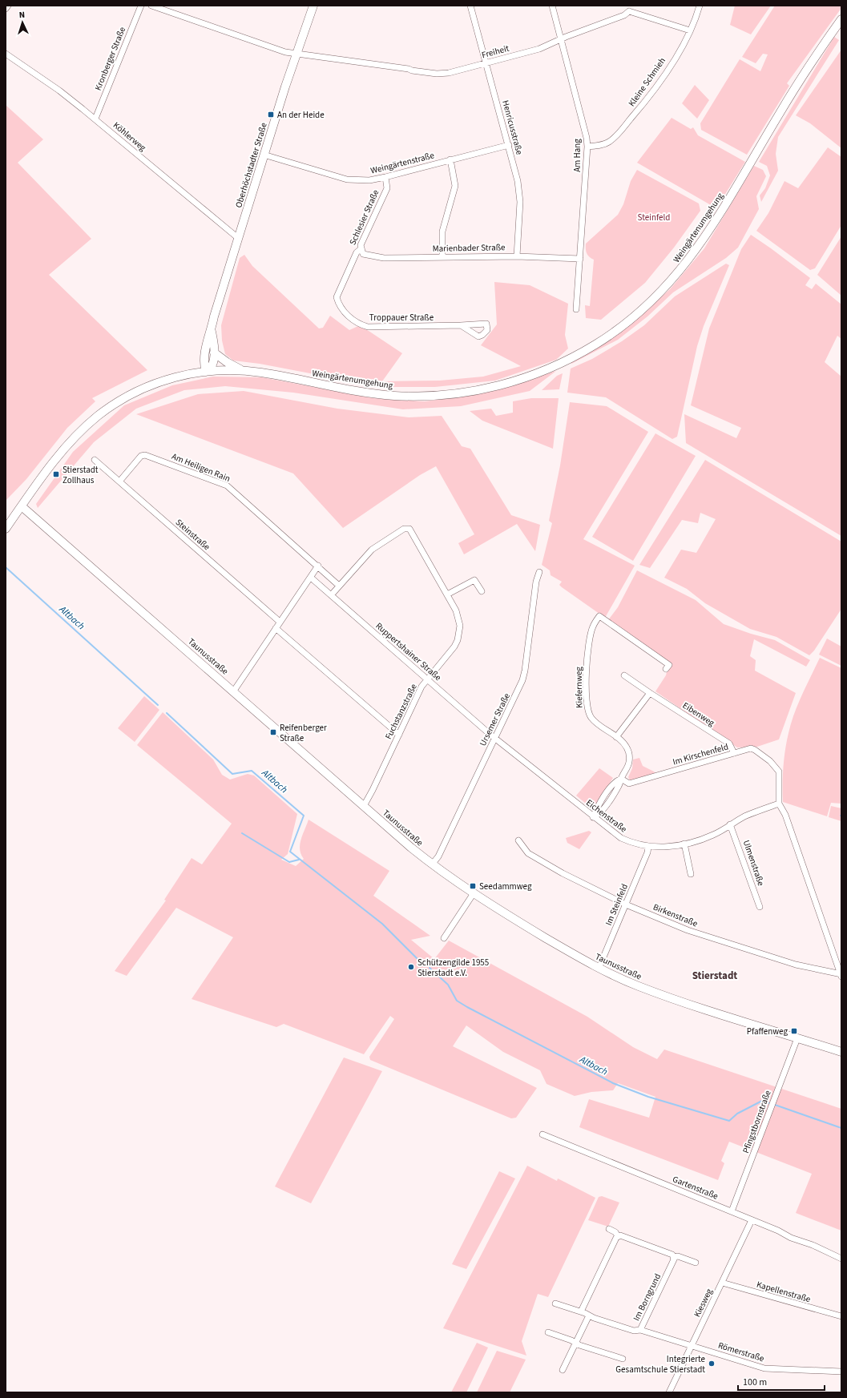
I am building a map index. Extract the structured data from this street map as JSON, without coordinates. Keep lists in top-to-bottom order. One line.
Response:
{"streets":{"street":["Freiheit","Kronberger Straße","Kleine Schmieh","Henricusstraße","Köhlerweg","Am Hang","Weingärtenstraße","Oberhöchstadter Straße","Schlesier Straße","Weingärtenumgehung","Marienbader Straße","Troppauer Straße","Am Heiligen Rain","Steinstraße","Ruppertshainer Straße","Taunusstraße","Kiefernweg","Fuchstanzstraße","Eibenweg","Ursemer Straße","Im Kirschenfeld","Eichenstraße","Ulmenstraße","Im Steinfeld","Birkenstraße","Pfingstbornstraße","Gartenstraße","Kapellenstraße","Im Borngrund","Kiesweg","Römerstraße"]},"crossings":[["Freiheit","Kleine Schmieh"],["Freiheit","Henricusstraße"],["Freiheit","Am Hang"],["Freiheit","Oberhöchstadter Straße"],["Kronberger Straße","Köhlerweg"],["Kleine Schmieh","Am Hang"],["Henricusstraße","Weingärtenstraße"],["Henricusstraße","Marienbader Straße"],["Köhlerweg","Oberhöchstadter Straße"],["Am Hang","Marienbader Straße"],["Weingärtenstraße","Oberhöchstadter Straße"],["Weingärtenstraße","Schlesier Straße"],["Oberhöchstadter Straße","Weingärtenumgehung"],["Schlesier Straße","Marienbader Straße"],["Schlesier Straße","Troppauer Straße"],["Am Heiligen Rain","Steinstraße"],["Ruppertshainer Straße","Fuchstanzstraße"],["Ruppertshainer Straße","Ursemer Straße"],["Ruppertshainer Straße","Eichenstraße"],["Taunusstraße","Fuchstanzstraße"],["Taunusstraße","Ursemer Straße"],["Taunusstraße","Im Steinfeld"],["Taunusstraße","Pfingstbornstraße"],["Kiefernweg","Im Kirschenfeld"],["Kiefernweg","Eichenstraße"],["Eibenweg","Im Kirschenfeld"],["Ursemer Straße","Eichenstraße"],["Im Kirschenfeld","Eichenstraße"],["Eichenstraße","Ulmenstraße"],["Eichenstraße","Im Steinfeld"],["Im Steinfeld","Birkenstraße"],["Pfingstbornstraße","Gartenstraße"],["Gartenstraße","Kiesweg"],["Kapellenstraße","Kiesweg"],["Im Borngrund","Römerstraße"],["Kiesweg","Römerstraße"]],"districts":["Stierstadt"],"water":["Altbach"],"parks":["Steinfeld"],"places":{"transit":["An der Heide","Stierstadt Zollhaus","Reifenberger Straße","Seedammweg","Pfaffenweg"],"other":["Schützengilde 1955 Stierstadt e.V.","Integrierte Gesamtschule Stierstadt"]},"scale_bar":"100 m","north":"top"}
